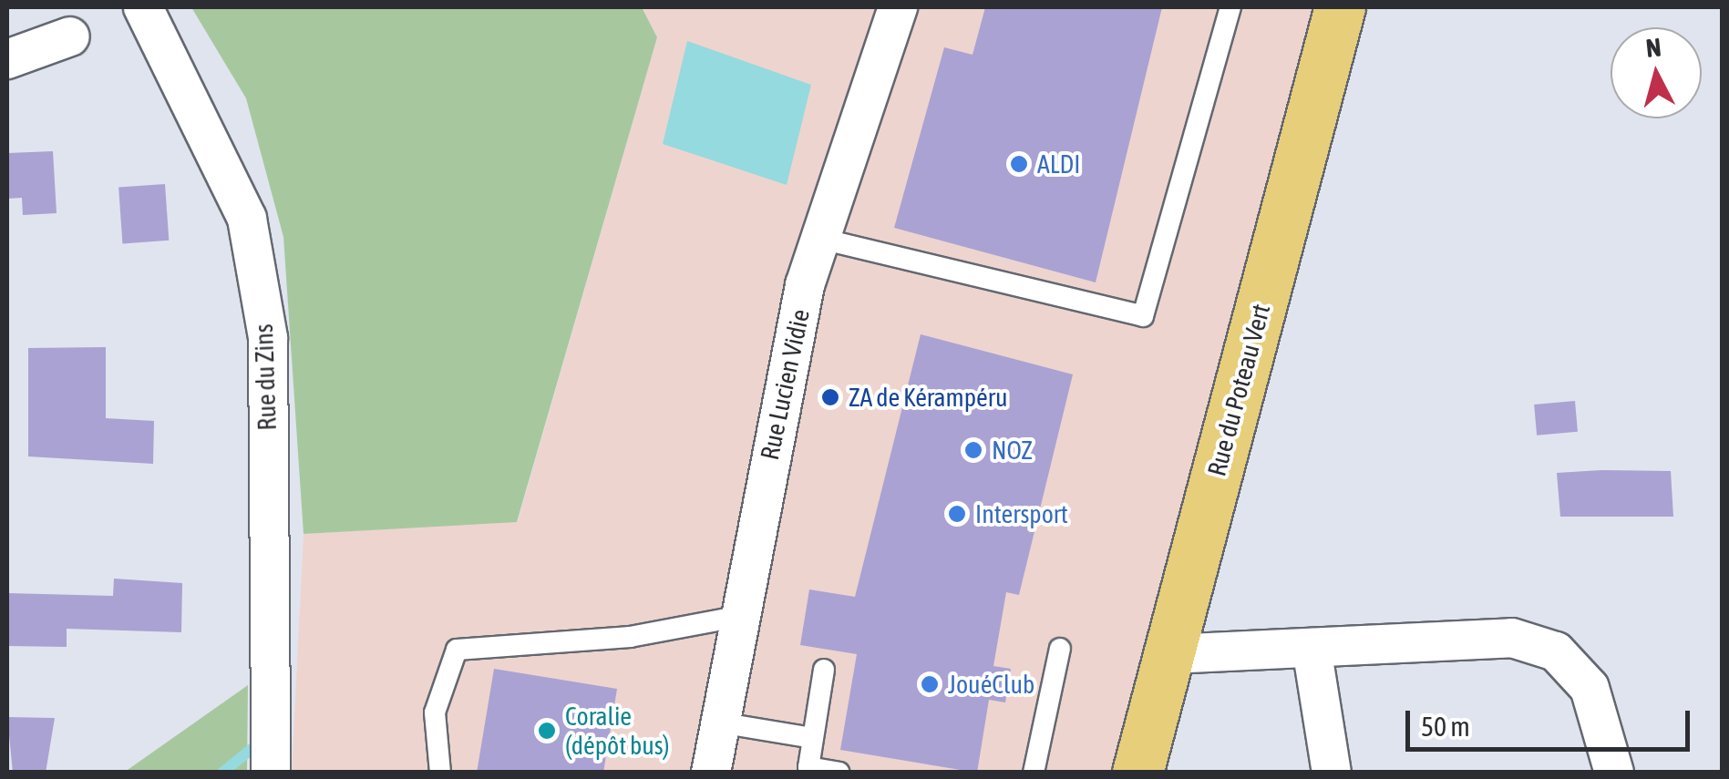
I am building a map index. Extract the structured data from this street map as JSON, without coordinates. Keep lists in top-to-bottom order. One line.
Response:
{"streets":{"main road":["Rue du Poteau Vert"],"street":["Rue du Zins","Rue Lucien Vidie"]},"places":["ALDI","ZA de Kérampéru","NOZ","Intersport","JouéClub","Coralie (dépôt bus)"],"scale_bar":"50 m","north":"top"}
